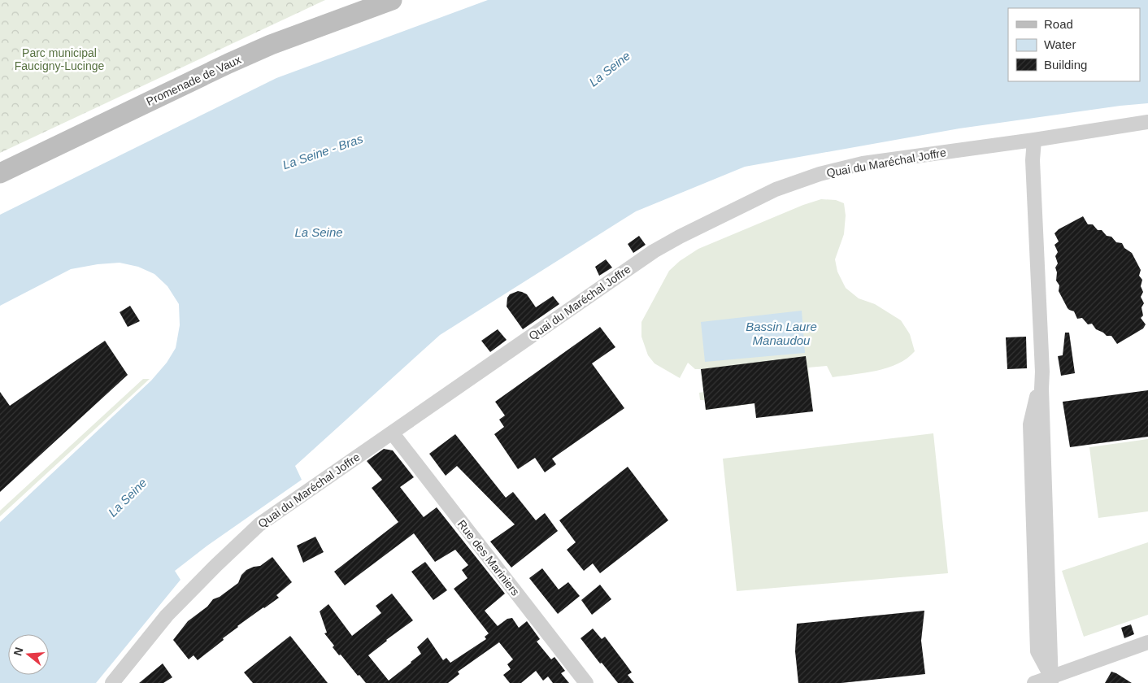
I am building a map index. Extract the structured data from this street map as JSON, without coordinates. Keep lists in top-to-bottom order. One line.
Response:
{"streets":{"main road":["Promenade de Vaux"],"street":["Quai du Maréchal Joffre","Rue des Mariniers"]},"crossings":[["Quai du Maréchal Joffre","Rue des Mariniers"]],"water":["La Seine","La Seine - Bras","Bassin Laure Manaudou"],"parks":["Parc municipal Faucigny-Lucinge"],"legend":["Road","Water","Building"],"north":"left"}
